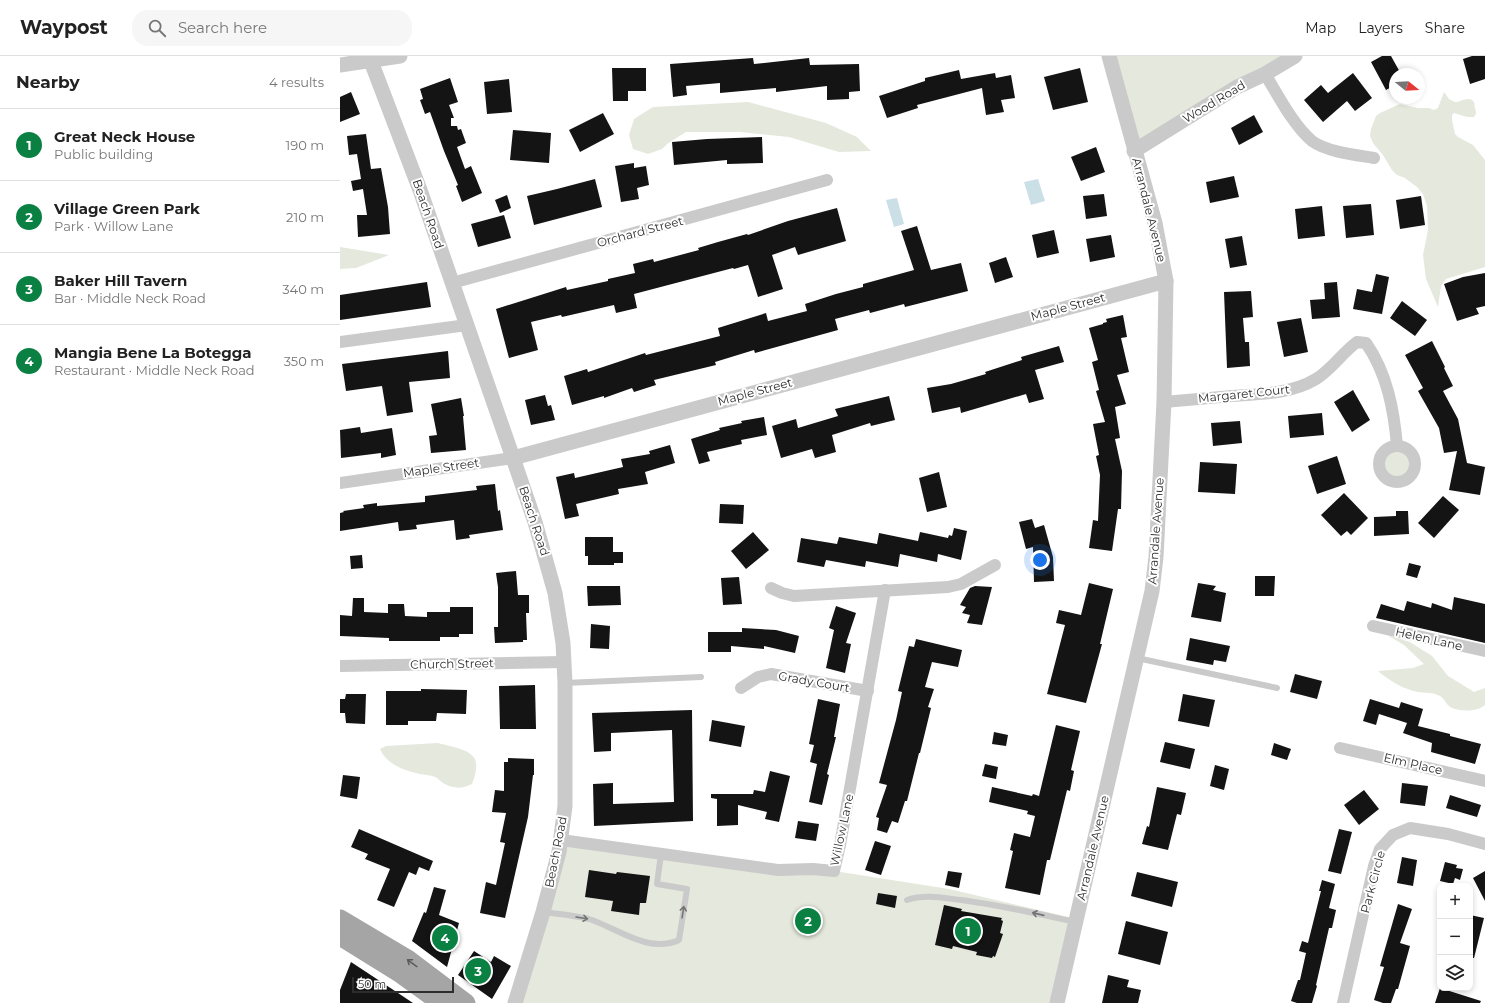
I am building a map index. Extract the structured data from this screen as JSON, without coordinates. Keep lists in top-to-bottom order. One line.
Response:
{"streets":{"street":["Wood Road","Arrandale Avenue","Beach Road","Orchard Street","Maple Street","Margaret Court","Helen Lane","Church Street","Grady Court","Elm Place","Willow Lane","Park Circle"]},"crossings":[["Wood Road","Arrandale Avenue"],["Arrandale Avenue","Maple Street"],["Arrandale Avenue","Margaret Court"],["Beach Road","Orchard Street"],["Beach Road","Maple Street"],["Beach Road","Church Street"],["Beach Road","Willow Lane"],["Grady Court","Willow Lane"]],"scale_bar":"50 m","north":"right","page":{"header":"Waypost","search":"Search here","nav":["Map","Layers","Share"],"heading":["Nearby","4 results"],"list":[{"mark":"1","name":"Great Neck House","note":"Public building","value":"190 m"},{"mark":"2","name":"Village Green Park","note":"Park · Willow Lane","value":"210 m"},{"mark":"3","name":"Baker Hill Tavern","note":"Bar · Middle Neck Road","value":"340 m"},{"mark":"4","name":"Mangia Bene La Botegga","note":"Restaurant · Middle Neck Road","value":"350 m"}],"map_buttons":["+","−"],"pins":["2","1","4","3"],"scale":"50 m"}}
